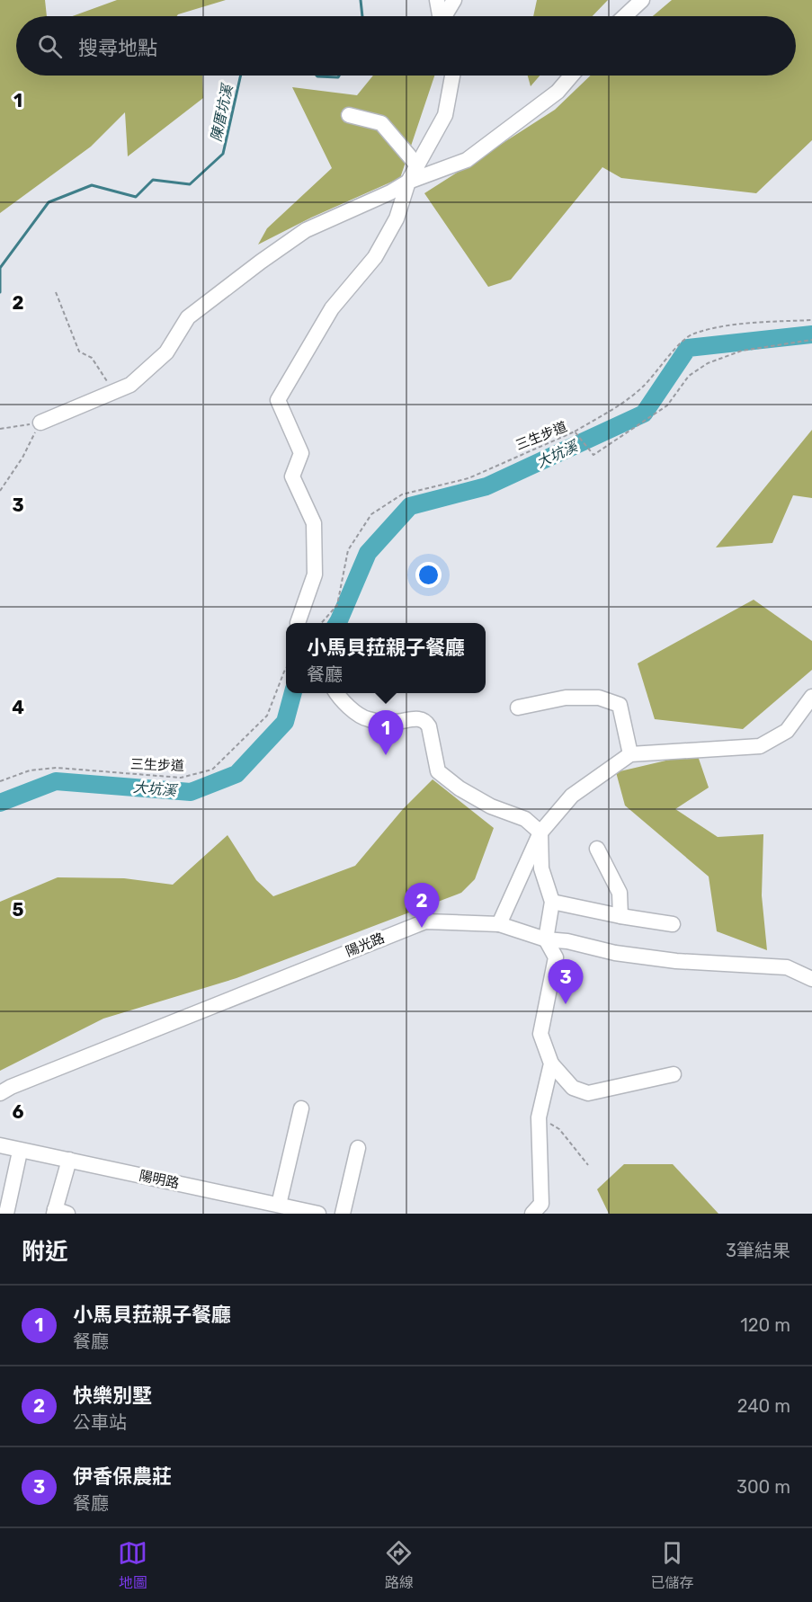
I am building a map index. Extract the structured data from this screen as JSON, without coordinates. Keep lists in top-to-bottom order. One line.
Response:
{"streets":{"street":["陽光路","陽明路"],"path":["三生步道"]},"water":["陳厝坑溪","大坑溪"],"page":{"search":"搜尋地點","popup":["小馬貝菈親子餐廳","餐廳"],"pins":["1","2","3"],"heading":["附近","3筆結果"],"list":[{"mark":"1","name":"小馬貝菈親子餐廳","note":"餐廳","value":"120 m"},{"mark":"2","name":"快樂別墅","note":"公車站","value":"240 m"},{"mark":"3","name":"伊香保農莊","note":"餐廳","value":"300 m"}],"nav":["地圖","路線","已儲存"]},"grid":{"rows":["1","2","3","4","5","6"]}}
